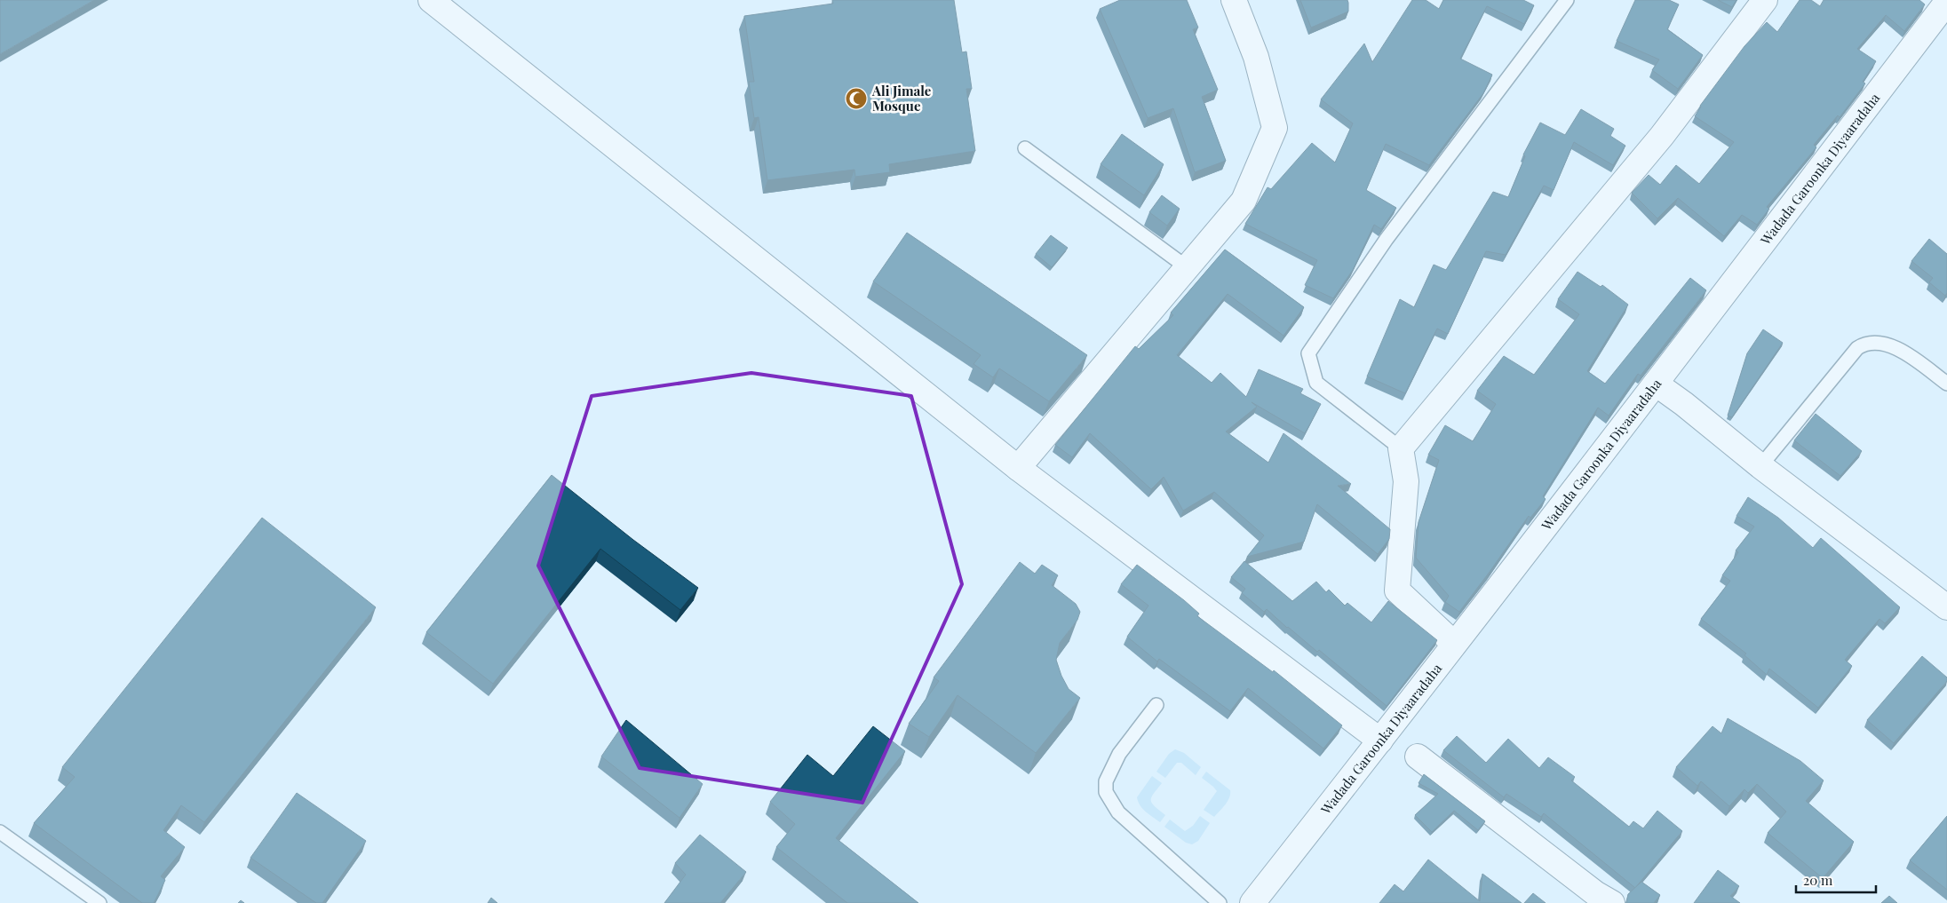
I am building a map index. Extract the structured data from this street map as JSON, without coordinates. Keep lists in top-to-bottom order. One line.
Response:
{"streets":{"street":["Wadada Garoonka Diyaaradaha"]},"places":{"mosque":["Ali Jimale Mosque"]},"scale_bar":"20 m"}
